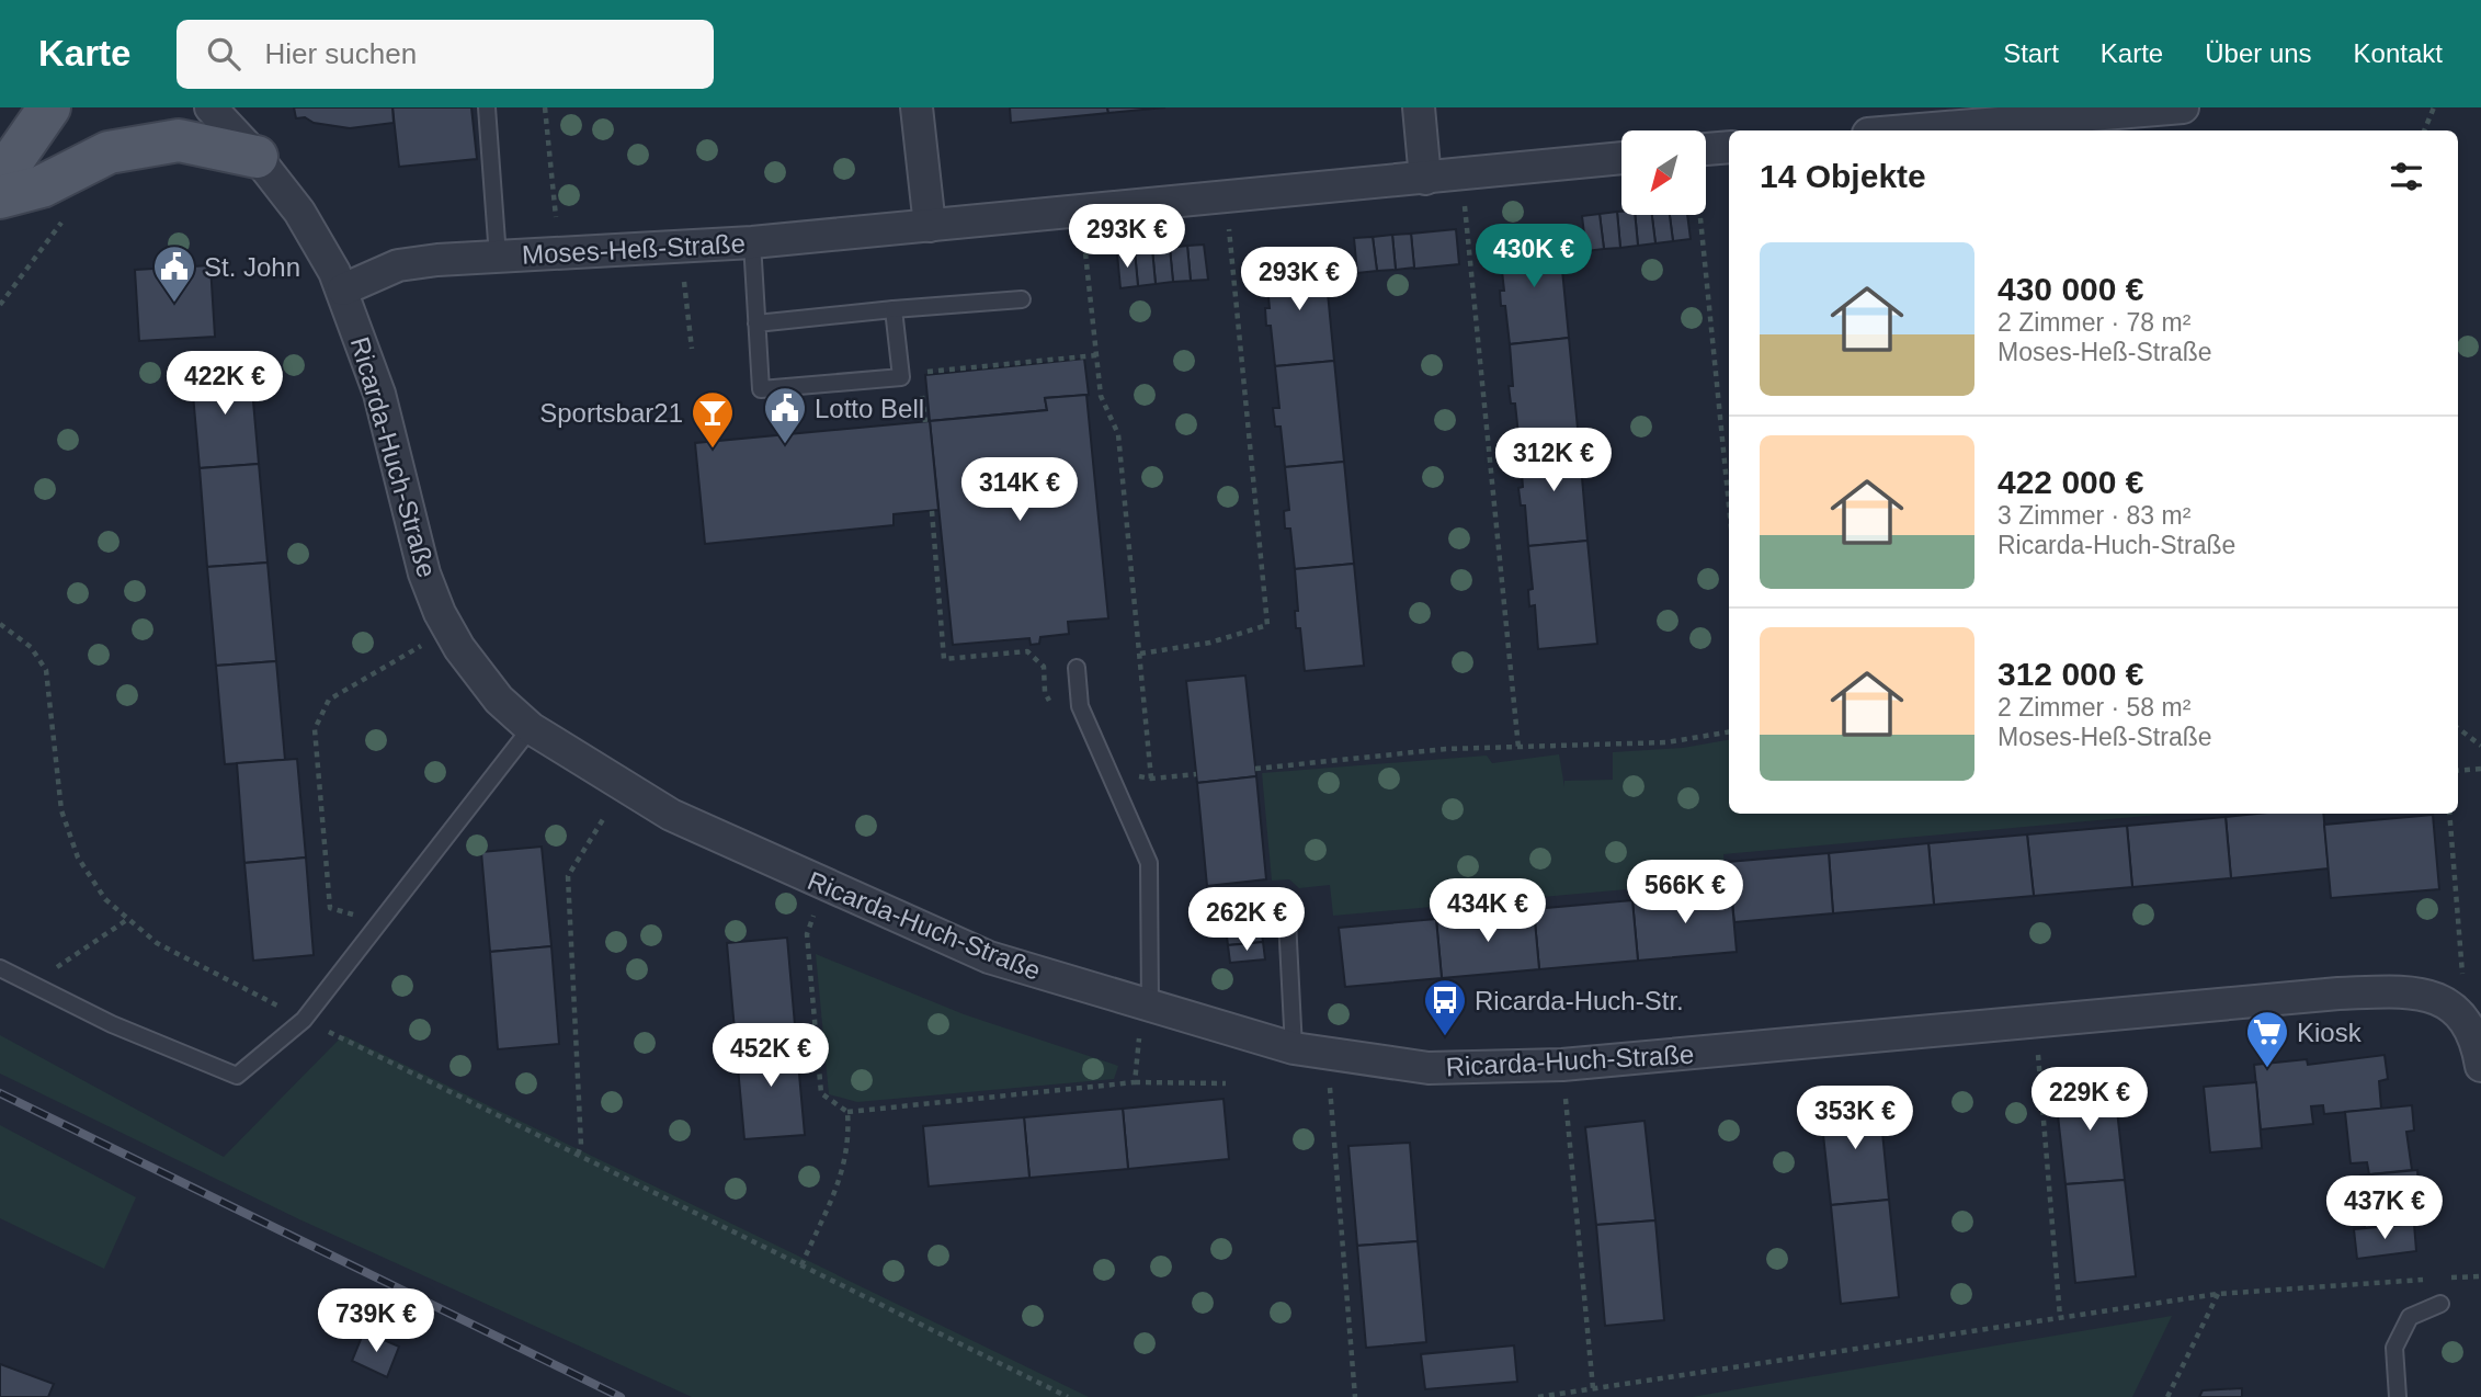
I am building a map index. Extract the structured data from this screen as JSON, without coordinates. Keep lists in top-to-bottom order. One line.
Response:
{"streets":{"street":["Moses-Heß-Straße","Ricarda-Huch-Straße"]},"crossings":[["Moses-Heß-Straße","Ricarda-Huch-Straße"]],"places":{"public building":["St. John","Lotto Bell"],"bar":["Sportsbar21"],"bus stop":["Ricarda-Huch-Str."],"supermarket":["Kiosk"]},"north":"bottom left","page":{"header":"Karte","search":"Hier suchen","nav":["Start","Karte","Über uns","Kontakt"],"heading":"14 Objekte","price":["293K €","430K €","293K €","422K €","312K €","314K €","566K €","434K €","262K €","452K €","229K €","353K €","437K €","739K €"],"list":[{"name":"430 000 €","note":"2 Zimmer · 78 m² · Moses-Heß-Straße"},{"name":"422 000 €","note":"3 Zimmer · 83 m² · Ricarda-Huch-Straße"},{"name":"312 000 €","note":"2 Zimmer · 58 m² · Moses-Heß-Straße"}]}}
